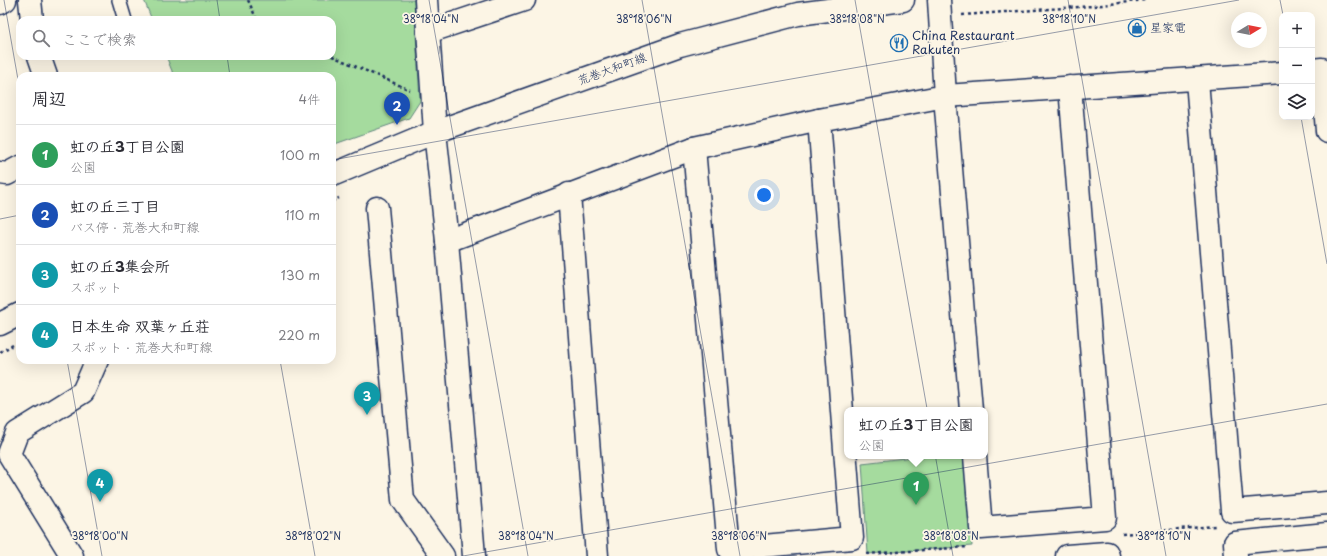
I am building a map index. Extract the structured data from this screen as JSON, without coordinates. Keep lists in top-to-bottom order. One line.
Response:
{"streets":{"street":["荒巻大和町線"]},"places":{"shop":["星家電"],"restaurant":["China Restaurant Rakuten"]},"north":"right","page":{"map_buttons":["+","−"],"search":"ここで検索","heading":["周辺","4件"],"pins":["2","3","4","1"],"list":[{"mark":"1","name":"虹の丘3丁目公園","note":"公園","value":"100 m"},{"mark":"2","name":"虹の丘三丁目","note":"バス停 · 荒巻大和町線","value":"110 m"},{"mark":"3","name":"虹の丘3集会所","note":"スポット","value":"130 m"},{"mark":"4","name":"日本生命 双葉ヶ丘荘","note":"スポット · 荒巻大和町線","value":"220 m"}],"popup":["虹の丘3丁目公園","公園"]},"coordinates":["38°18'04\"N","38°18'06\"N","38°18'08\"N","38°18'10\"N","38°18'00\"N","38°18'02\"N"]}
